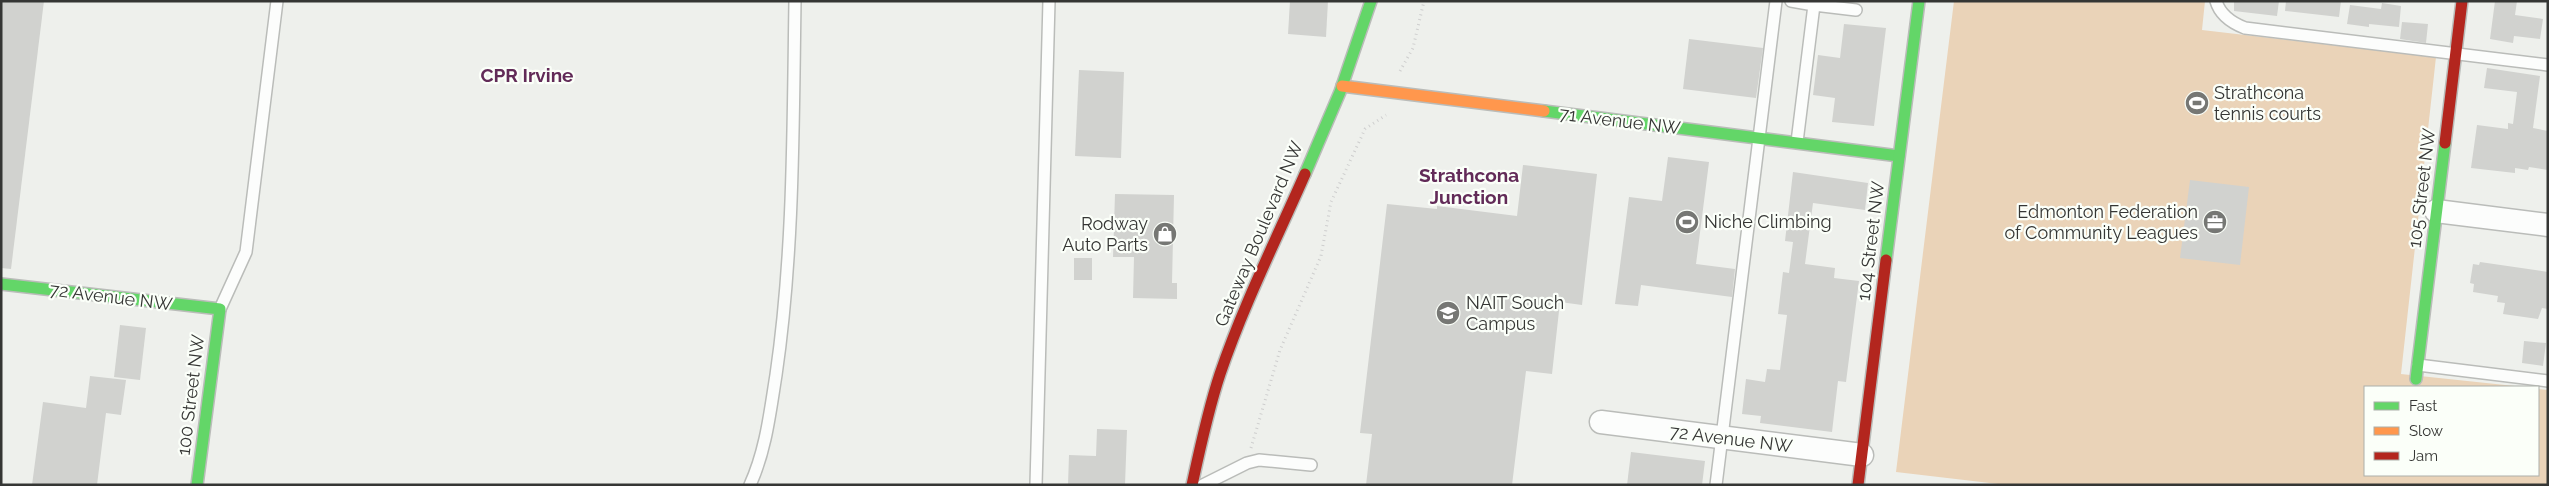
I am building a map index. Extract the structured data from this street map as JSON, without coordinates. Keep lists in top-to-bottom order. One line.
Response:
{"streets":{"street":["71 Avenue NW","105 Street NW","Gateway Boulevard NW","104 Street NW","72 Avenue NW","100 Street NW"]},"crossings":[["71 Avenue NW","Gateway Boulevard NW"],["71 Avenue NW","104 Street NW"],["104 Street NW","72 Avenue NW"],["72 Avenue NW","100 Street NW"]],"districts":["CPR Irvine","Strathcona Junction"],"places":{"sports":["Strathcona tennis courts","Niche Climbing"],"office":["Edmonton Federation of Community Leagues"],"shop":["Rodway Auto Parts"],"school or university":["NAIT Souch Campus"]},"legend":["Fast","Slow","Jam"]}
